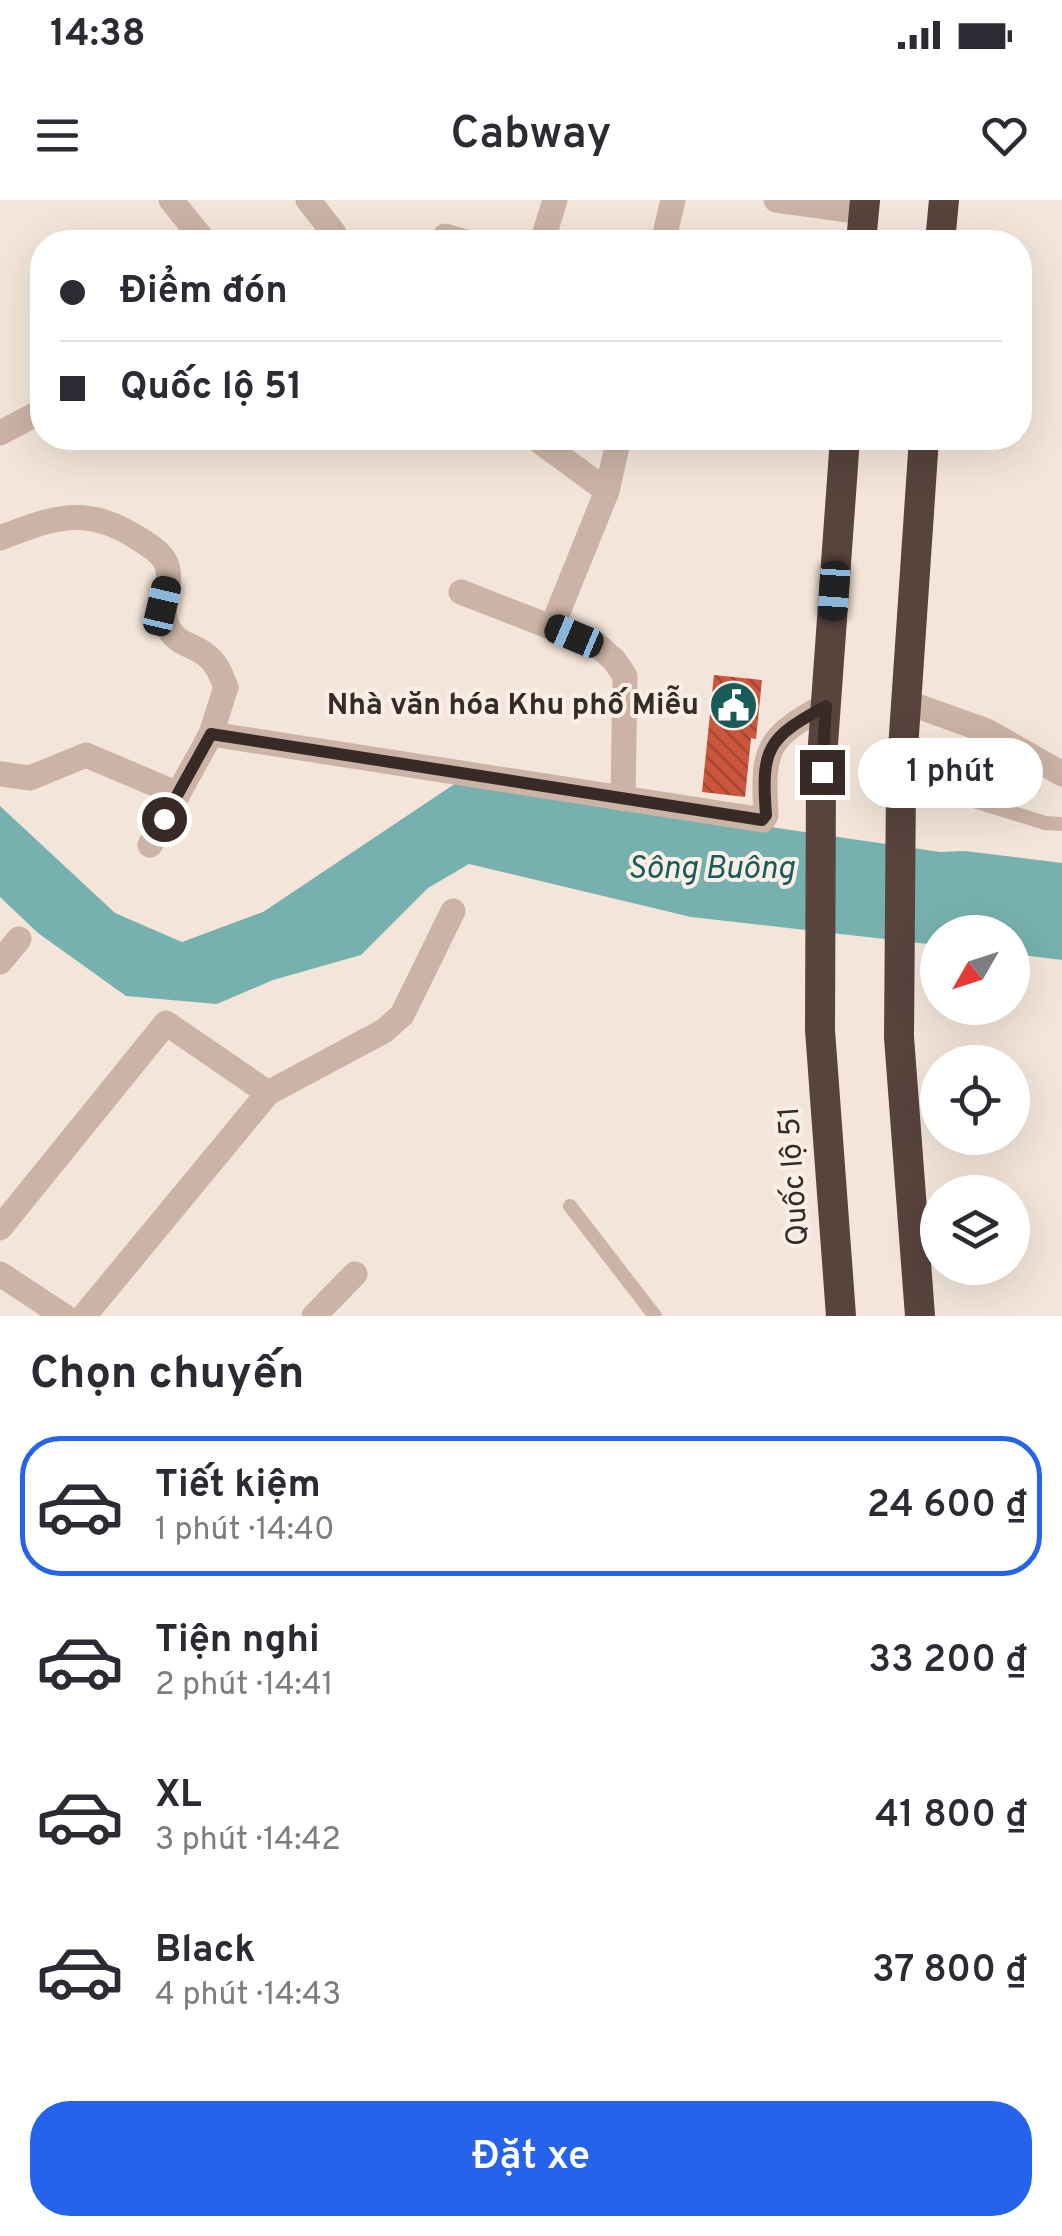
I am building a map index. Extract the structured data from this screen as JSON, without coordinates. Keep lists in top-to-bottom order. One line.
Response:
{"streets":{"highway":["Quốc lộ 51"]},"water":["Sông Buông"],"places":{"public building":["Nhà văn hóa Khu phố Miễu"]},"north":"bottom left","page":{"status":"14:38","header":"Cabway","banner":["Điểm đón","Quốc lộ 51"],"bubble":"1 phút","heading":"Chọn chuyến","list":[{"name":"Tiết kiệm","note":"1 phút · 14:40","value":"24 600 ₫"},{"name":"Tiện nghi","note":"2 phút · 14:41","value":"33 200 ₫"},{"name":"XL","note":"3 phút · 14:42","value":"41 800 ₫"},{"name":"Black","note":"4 phút · 14:43","value":"37 800 ₫"}],"buttons":"Đặt xe"}}
